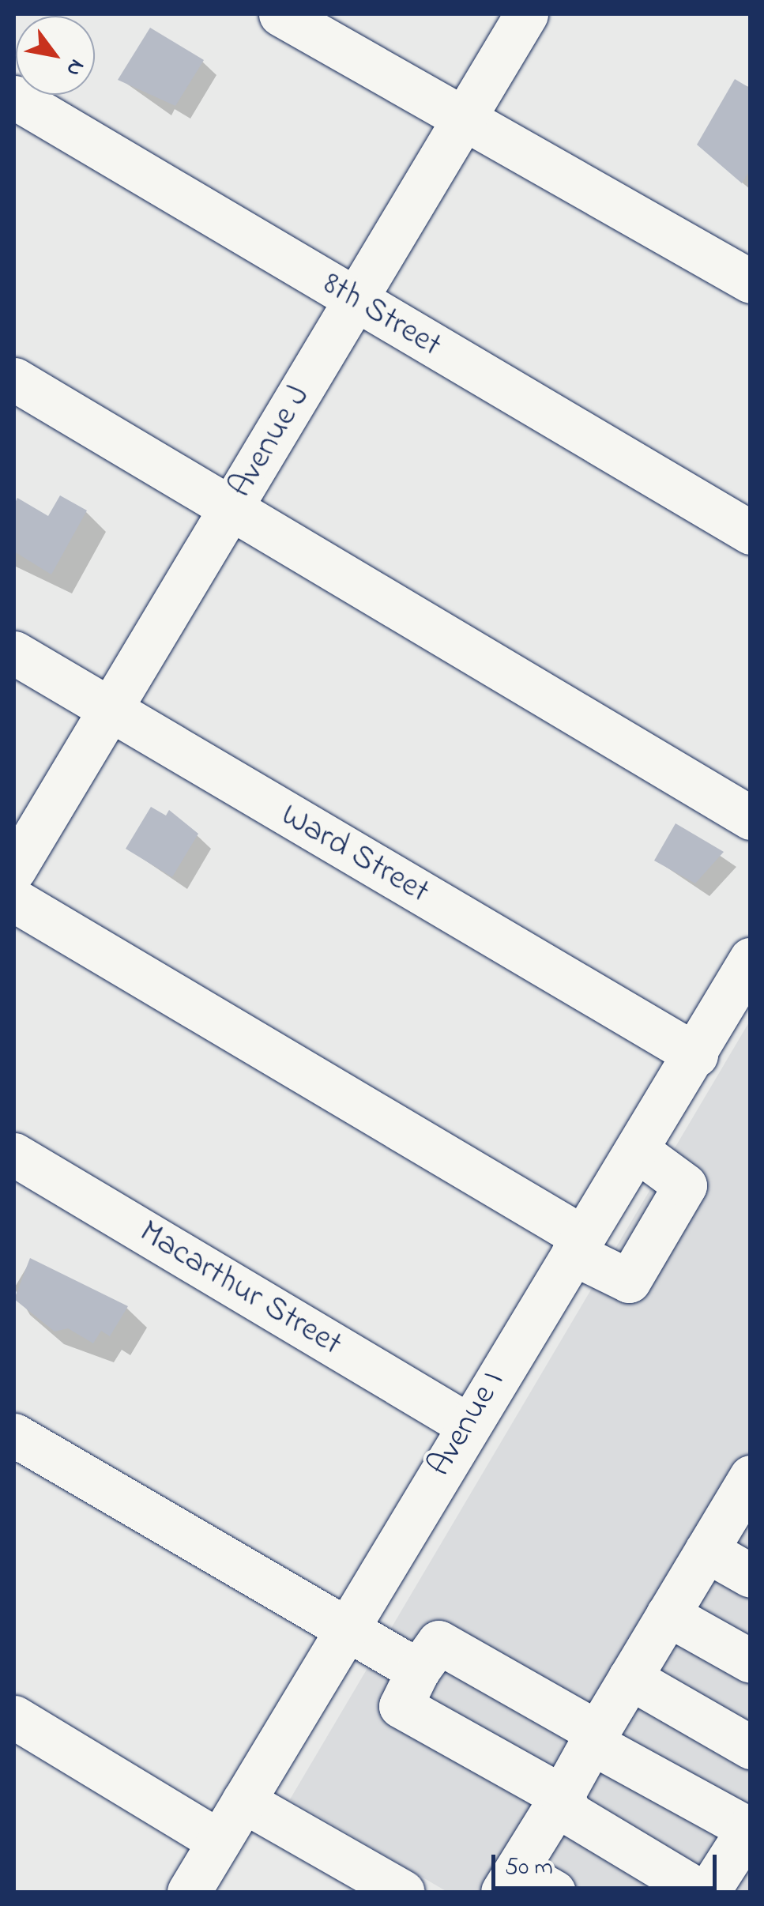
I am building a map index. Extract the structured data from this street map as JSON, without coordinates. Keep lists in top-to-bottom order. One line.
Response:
{"streets":{"street":["8th Street","Avenue J","Ward Street","Macarthur Street","Avenue I"]},"crossings":[["8th Street","Avenue J"],["Avenue J","Ward Street"],["Ward Street","Avenue I"],["Macarthur Street","Avenue I"]],"scale_bar":"50 m","north":"bottom right"}
